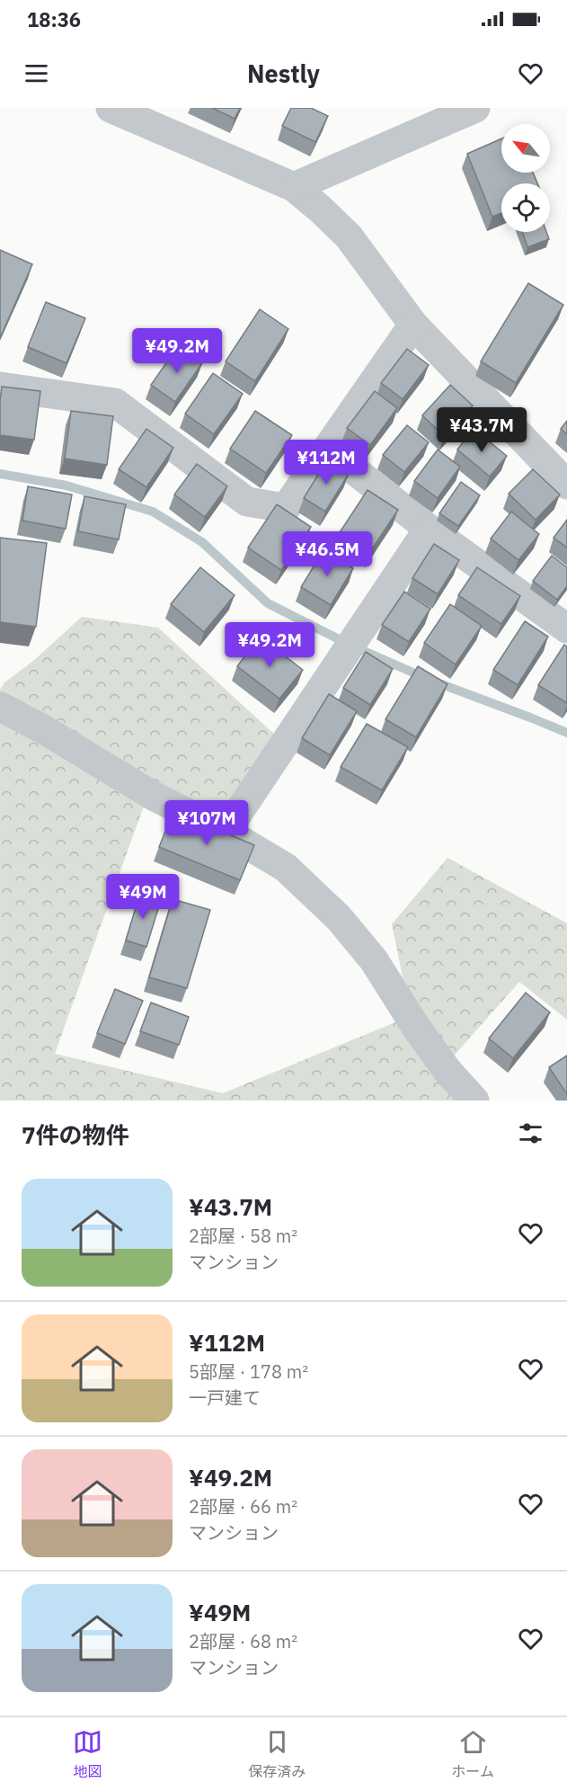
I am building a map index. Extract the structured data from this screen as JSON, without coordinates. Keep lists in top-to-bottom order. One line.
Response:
{"north":"top left","page":{"status":"18:36","header":"Nestly","price":["¥49.2M","¥43.7M","¥112M","¥46.5M","¥49.2M","¥107M","¥49M"],"heading":"7件の物件","list":[{"name":"¥43.7M","note":"2部屋 · 58 m² · マンション"},{"name":"¥112M","note":"5部屋 · 178 m² · 一戸建て"},{"name":"¥49.2M","note":"2部屋 · 66 m² · マンション"},{"name":"¥49M","note":"2部屋 · 68 m² · マンション"}],"tabs":["地図","保存済み","ホーム"]}}
